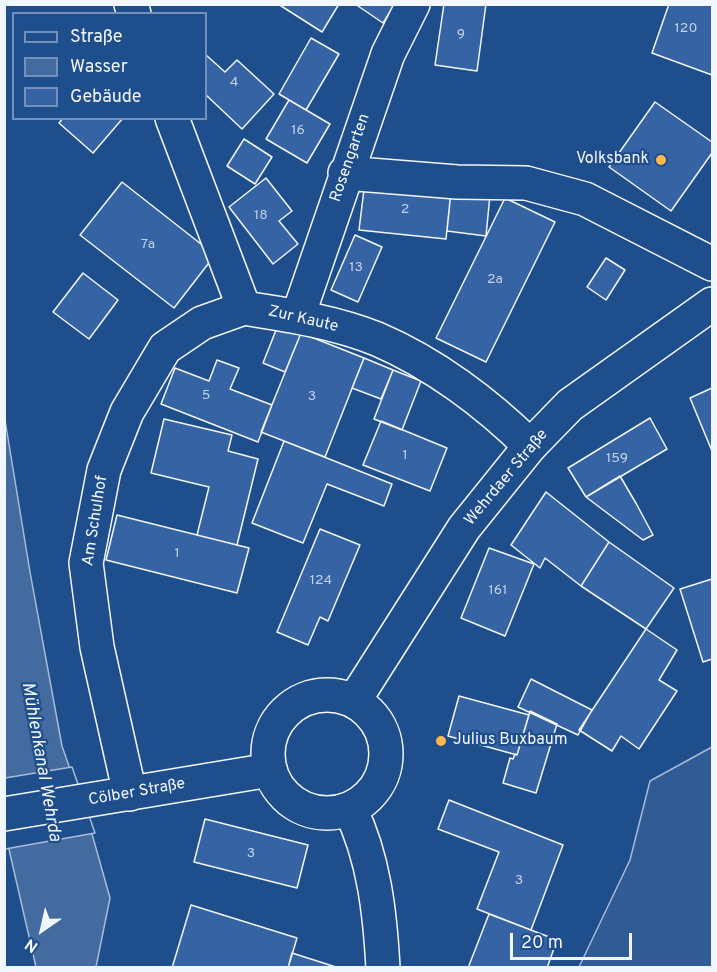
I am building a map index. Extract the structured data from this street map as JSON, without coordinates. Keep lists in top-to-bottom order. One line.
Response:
{"streets":{"street":["Rosengarten","Zur Kaute","Wehrdaer Straße","Am Schulhof","Cölber Straße"]},"crossings":[["Rosengarten","Zur Kaute"],["Zur Kaute","Wehrdaer Straße"],["Zur Kaute","Am Schulhof"],["Wehrdaer Straße","Cölber Straße"],["Am Schulhof","Cölber Straße"]],"water":["Mühlenkanal Wehrda"],"places":["Volksbank","Julius Buxbaum"],"house_numbers":["120","9","4","16","2","18","7a","13","2a","5","3","1","159","1","124","161","3","3"],"legend":["Straße","Wasser","Gebäude"],"scale_bar":"20 m","north":"bottom left"}
